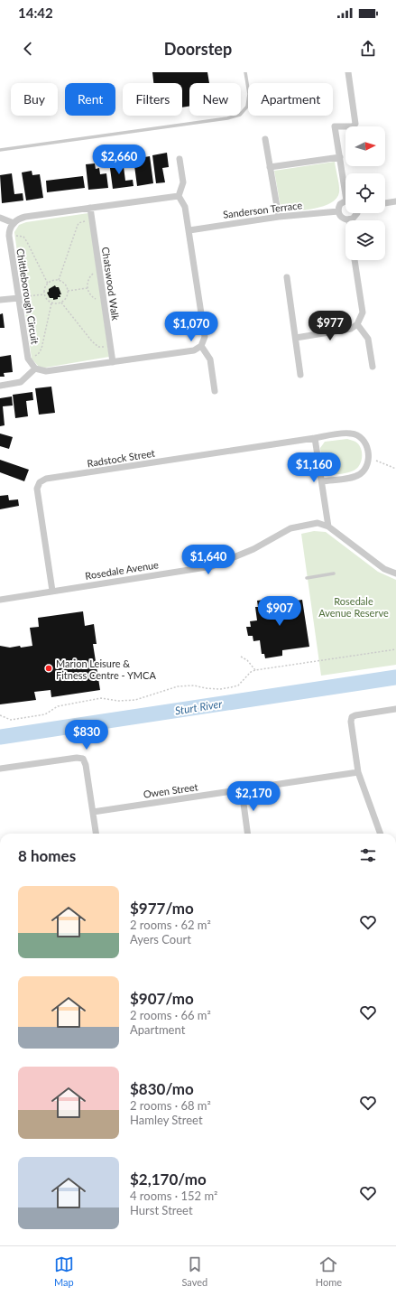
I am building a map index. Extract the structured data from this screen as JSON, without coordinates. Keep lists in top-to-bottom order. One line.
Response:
{"streets":{"street":["Sanderson Terrace","Chatswood Walk","Chittleborough Circuit","Radstock Street","Rosedale Avenue","Owen Street"]},"crossings":[["Radstock Street","Rosedale Avenue"]],"water":["Sturt River"],"parks":["Rosedale Avenue Reserve"],"places":["Marion Leisure & Fitness Centre - YMCA"],"north":"right","page":{"status":"14:42","header":"Doorstep","chip":["Buy","Rent","Filters","New","Apartment"],"price":["$2,660","$977","$1,070","$1,160","$1,640","$907","$830","$2,170"],"heading":"8 homes","list":[{"name":"$977/mo","note":"2 rooms · 62 m² · Ayers Court"},{"name":"$907/mo","note":"2 rooms · 66 m² · Apartment"},{"name":"$830/mo","note":"2 rooms · 68 m² · Hamley Street"},{"name":"$2,170/mo","note":"4 rooms · 152 m² · Hurst Street"}],"tabs":["Map","Saved","Home"]}}
